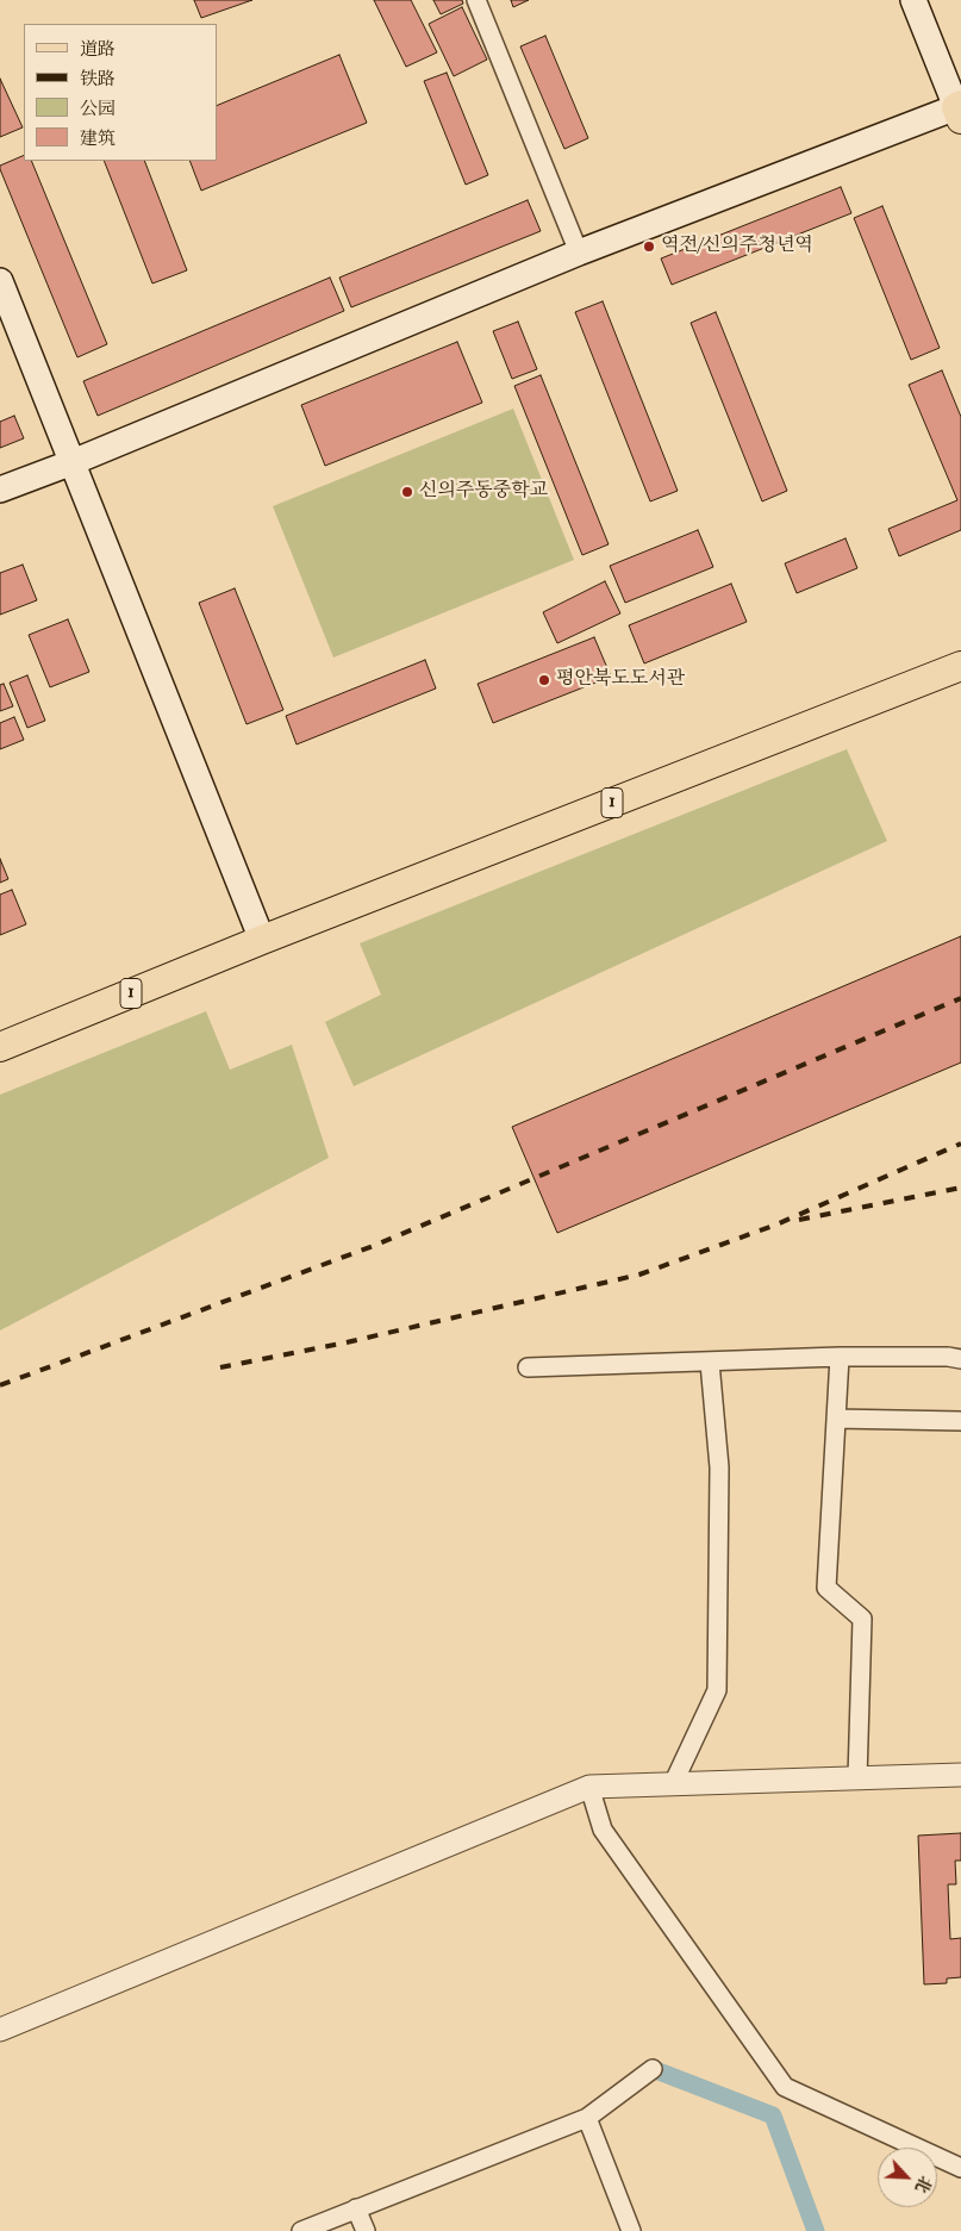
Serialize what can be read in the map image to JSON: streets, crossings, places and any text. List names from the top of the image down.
{
  "streets": {
    "main road": ["1"]
  },
  "places": ["역전/신의주청년역", "신의주동중학교", "평안북도도서관"],
  "legend": [
    "道路",
    "铁路",
    "公园",
    "建筑"
  ],
  "north": "bottom right"
}
